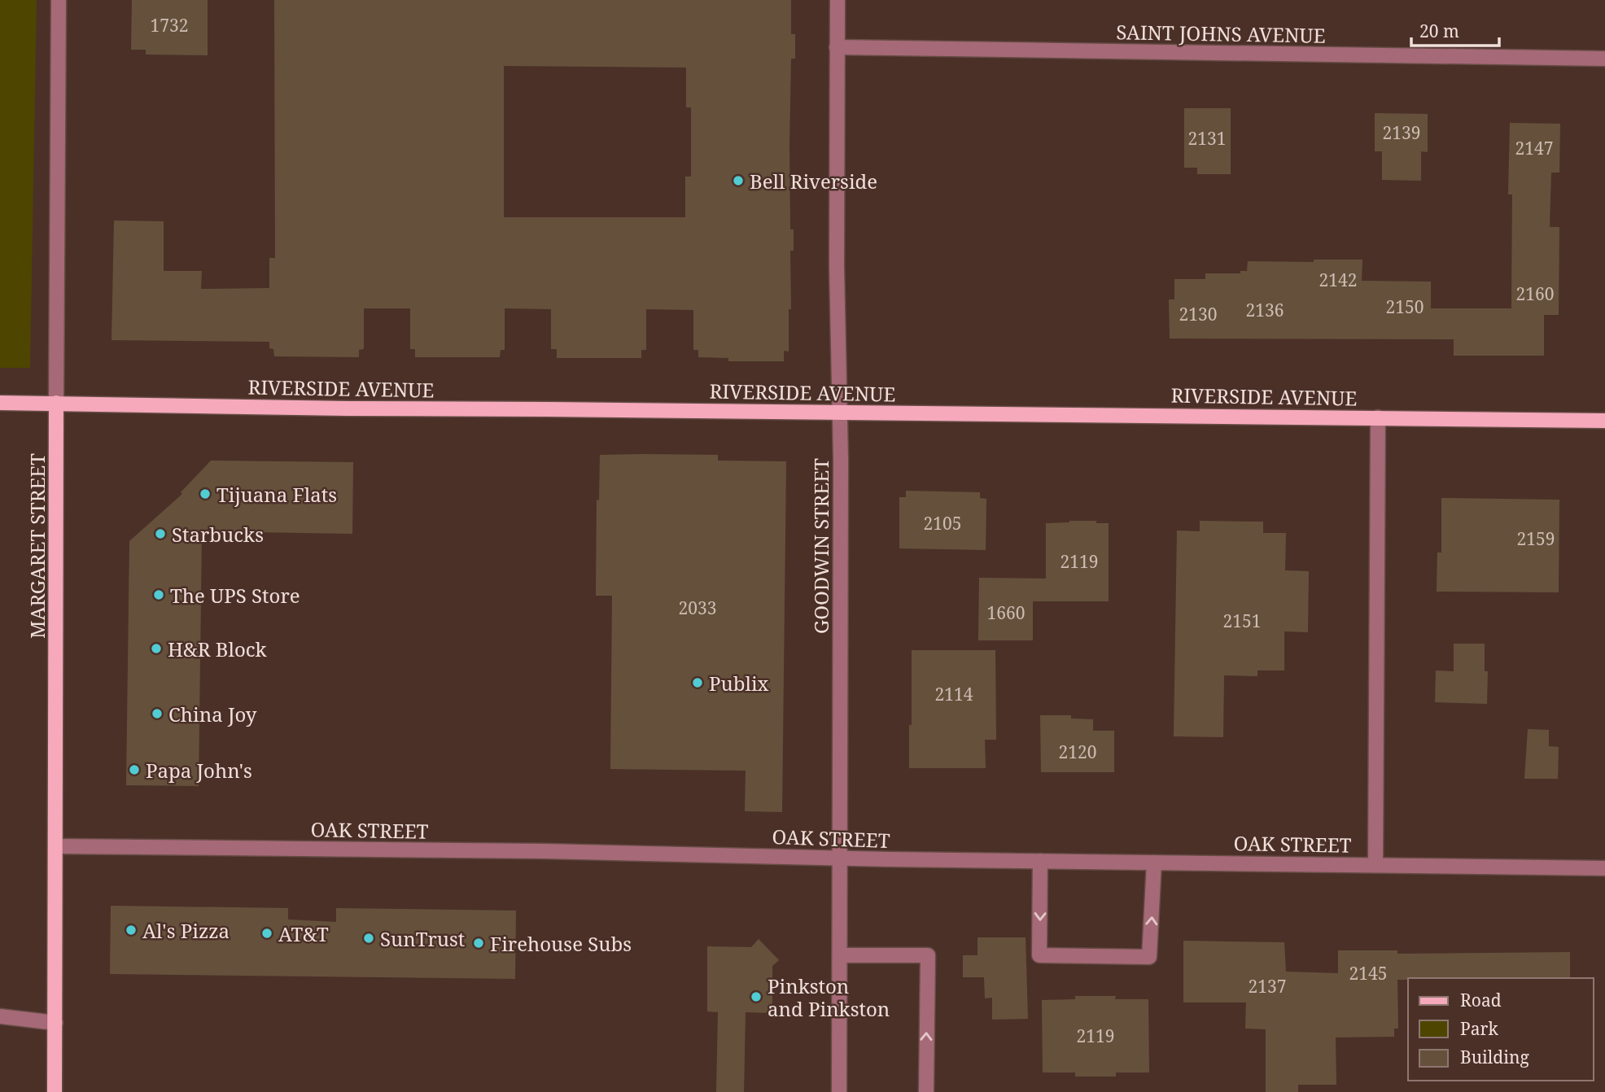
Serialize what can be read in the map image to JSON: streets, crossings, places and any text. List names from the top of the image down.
{
  "streets": {
    "main road": ["RIVERSIDE AVENUE", "MARGARET STREET"],
    "street": ["SAINT JOHNS AVENUE", "GOODWIN STREET", "OAK STREET"]
  },
  "crossings": [
    ["SAINT JOHNS AVENUE", "GOODWIN STREET"],
    ["RIVERSIDE AVENUE", "MARGARET STREET"],
    ["RIVERSIDE AVENUE", "GOODWIN STREET"],
    ["MARGARET STREET", "OAK STREET"],
    ["GOODWIN STREET", "OAK STREET"]
  ],
  "places": [
    "Bell Riverside",
    "Tijuana Flats",
    "Starbucks",
    "The UPS Store",
    "H&R Block",
    "Publix",
    "China Joy",
    "Papa John's",
    "Al's Pizza",
    "AT&T",
    "SunTrust",
    "Firehouse Subs",
    "Pinkston and Pinkston"
  ],
  "house_numbers": [
    "1732",
    "2139",
    "2131",
    "2147",
    "2142",
    "2160",
    "2150",
    "2136",
    "2130",
    "2105",
    "2159",
    "2119",
    "2033",
    "1660",
    "2151",
    "2114",
    "2120",
    "2145",
    "2137",
    "2119"
  ],
  "legend": ["Road", "Park", "Building"],
  "scale_bar": "20 m"
}
